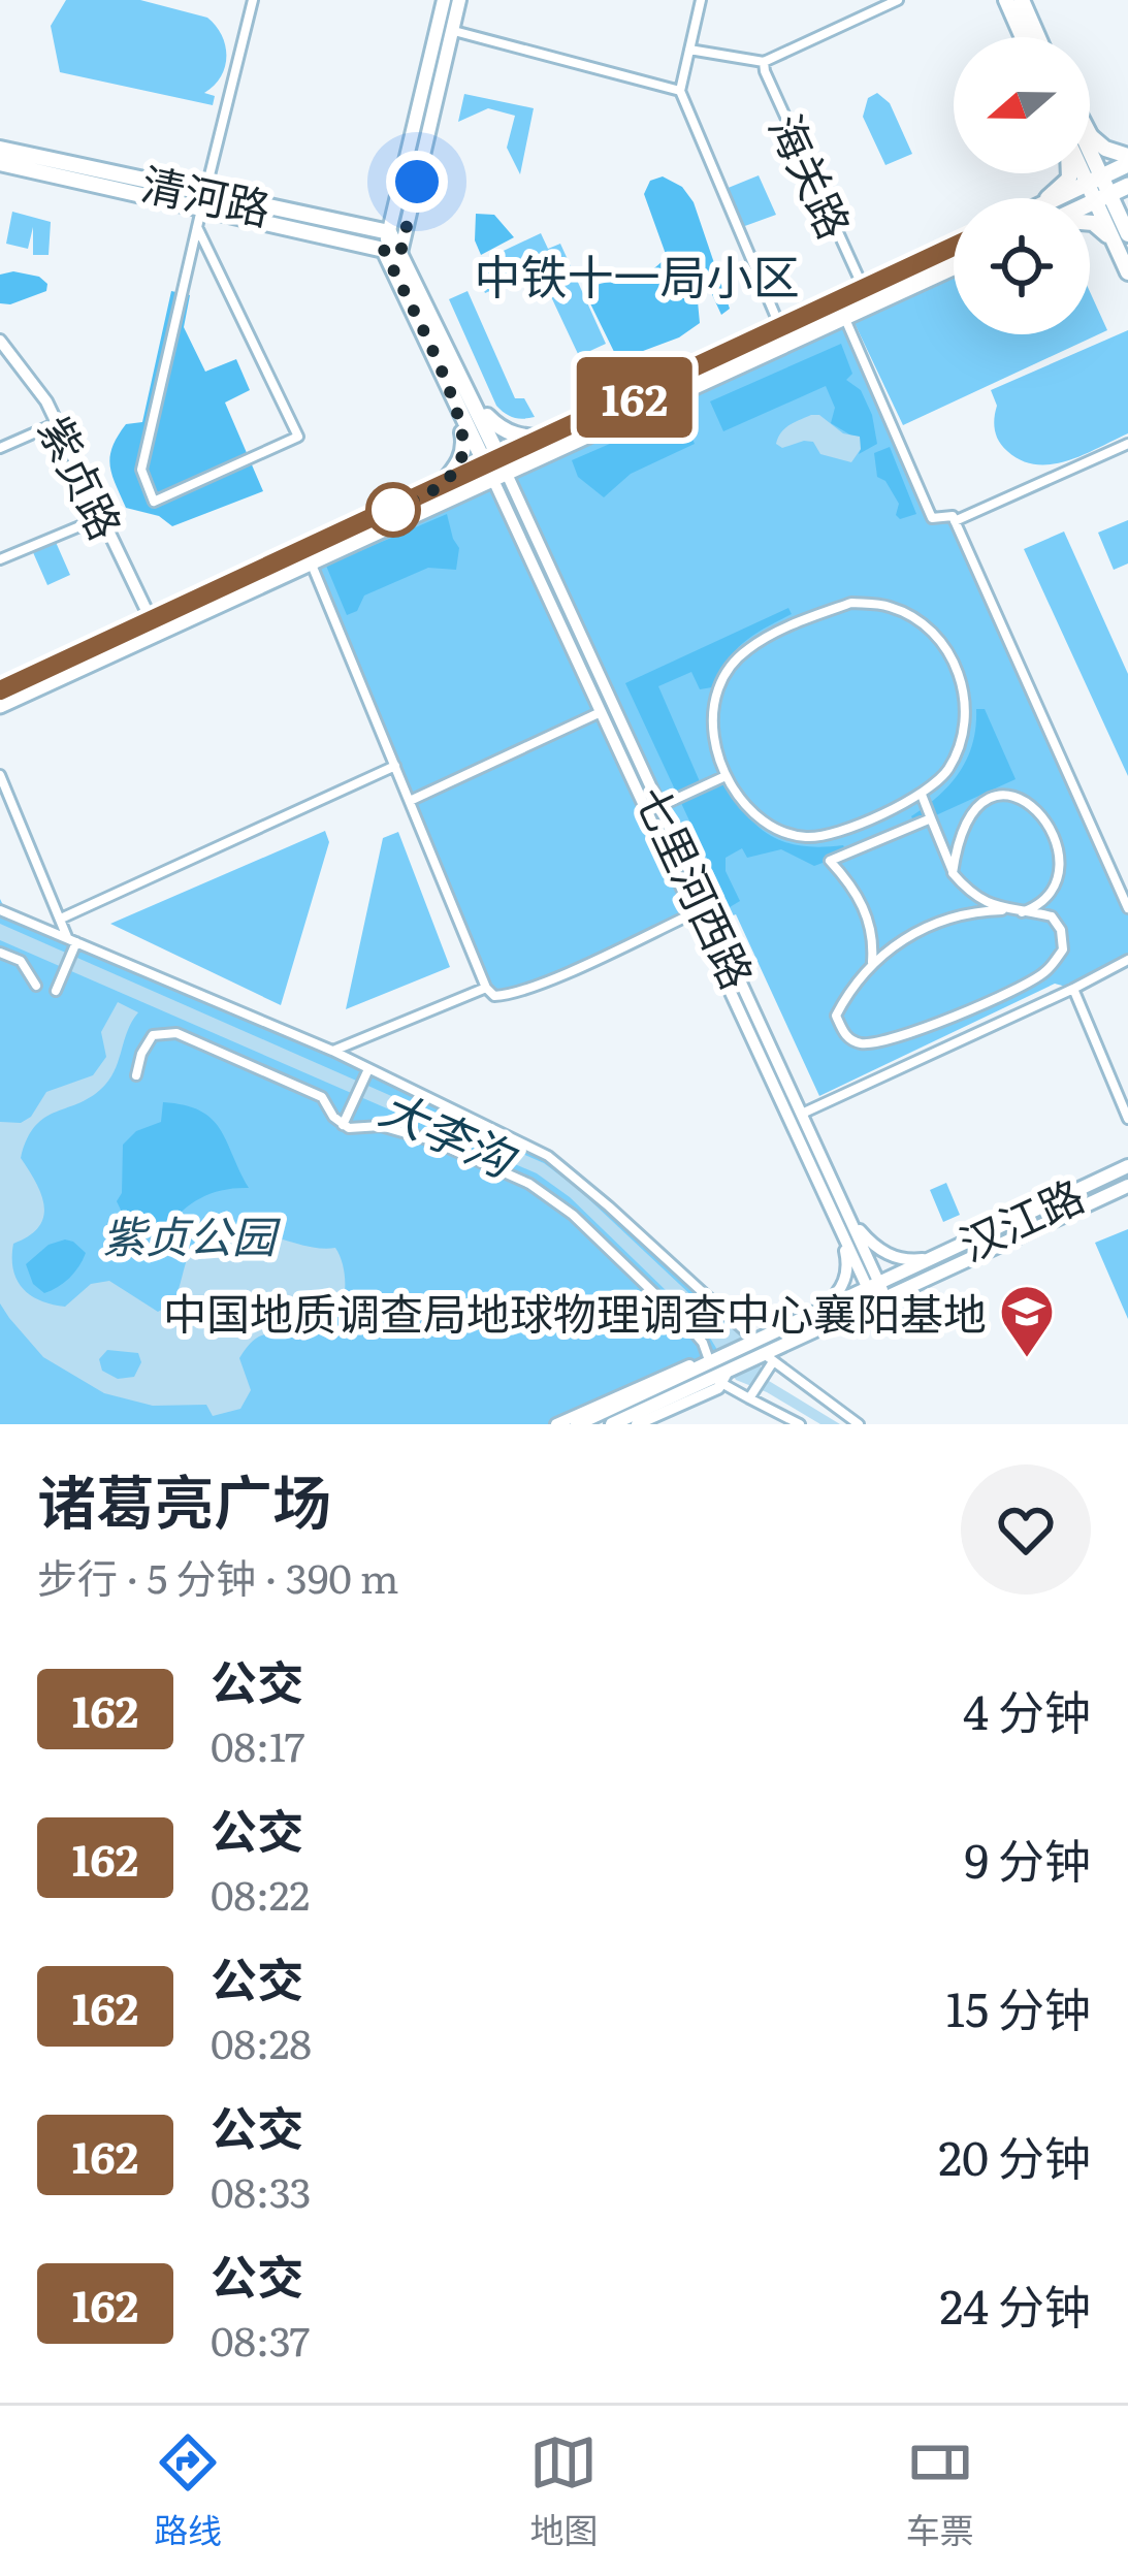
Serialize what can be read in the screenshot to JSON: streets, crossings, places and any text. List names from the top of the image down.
{
  "streets": {
    "main road": ["清河路", "汉江路"],
    "street": ["海关路", "紫贞路", "七里河西路"]
  },
  "crossings": [
    ["七里河西路", "汉江路"]
  ],
  "districts": ["中铁十一局小区"],
  "water": ["大李沟"],
  "parks": ["紫贞公园"],
  "places": {
    "school or university": ["中国地质调查局地球物理调查中心襄阳基地"]
  },
  "lines": ["bus line 162"],
  "north": "left",
  "page": {
    "on_map": "162",
    "heading": ["诸葛亮广场", "步行 · 5 分钟 · 390 m"],
    "list": [
      {
        "mark": "162",
        "name": "公交",
        "note": "08:17",
        "value": "4 分钟"
      },
      {
        "mark": "162",
        "name": "公交",
        "note": "08:22",
        "value": "9 分钟"
      },
      {
        "mark": "162",
        "name": "公交",
        "note": "08:28",
        "value": "15 分钟"
      },
      {
        "mark": "162",
        "name": "公交",
        "note": "08:33",
        "value": "20 分钟"
      },
      {
        "mark": "162",
        "name": "公交",
        "note": "08:37",
        "value": "24 分钟"
      }
    ],
    "tabs": ["路线", "地图", "车票"]
  }
}
